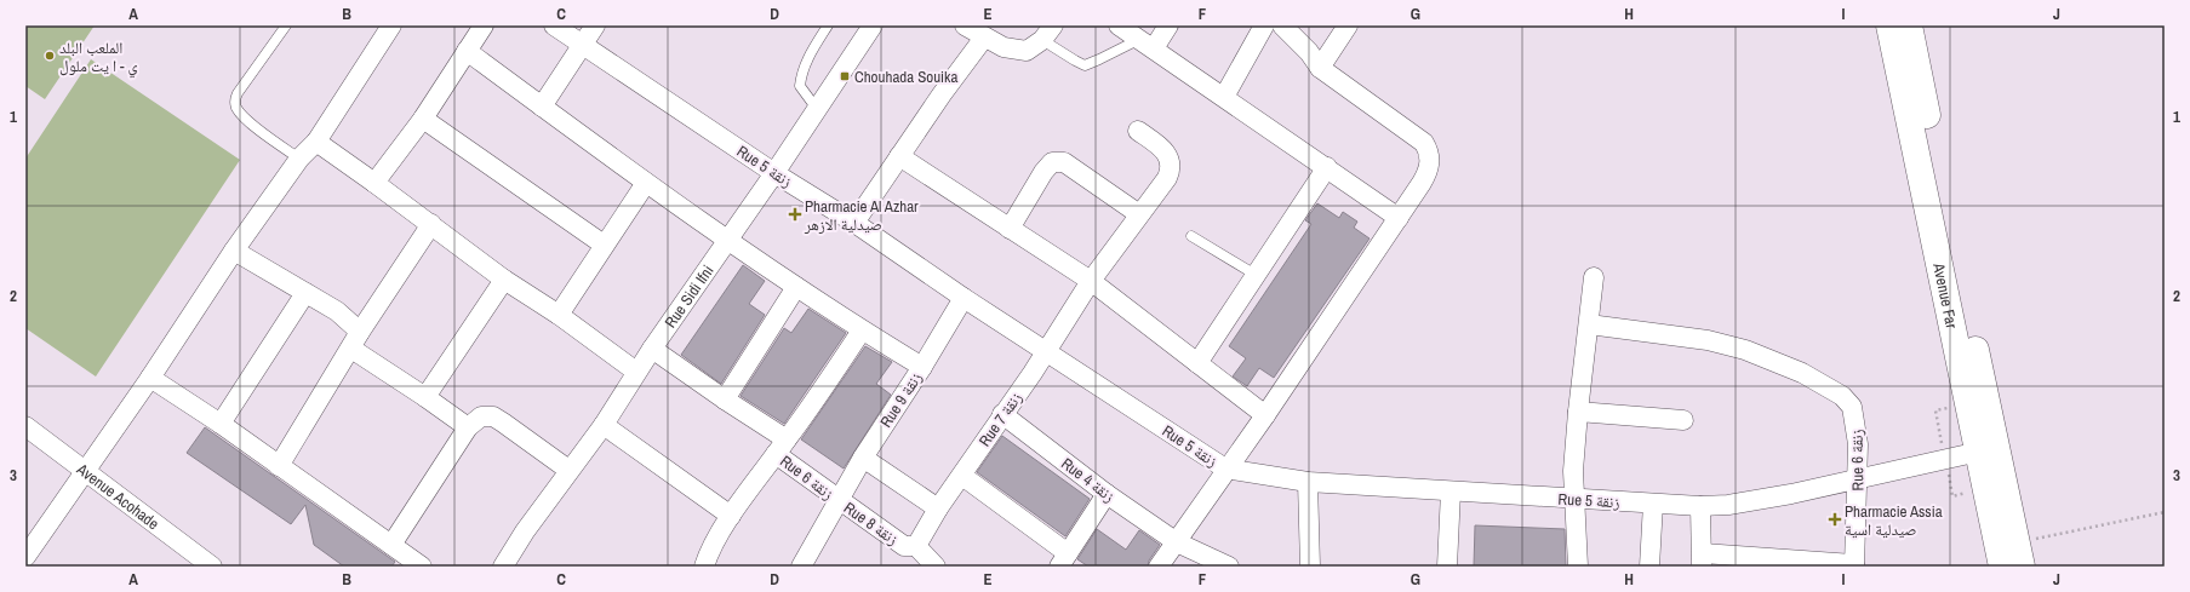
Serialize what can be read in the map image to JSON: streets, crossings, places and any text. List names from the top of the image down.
{
  "streets": {
    "main road": ["Avenue Far"],
    "street": [
      "Rue 5 زنقة",
      "Rue Sidi Ifni",
      "Rue 9 زنقة",
      "Rue 7 زنقة",
      "Rue 6 زنقة",
      "Rue 4 زنقة",
      "Avenue Acohade",
      "Rue 8 زنقة"
    ]
  },
  "crossings": [
    ["Rue 5 زنقة", "Rue Sidi Ifni"],
    ["Rue 5 زنقة", "Avenue Far"],
    ["Rue 5 زنقة", "Rue 9 زنقة"],
    ["Rue 5 زنقة", "Rue 7 زنقة"],
    ["Rue 5 زنقة", "Rue 6 زنقة"],
    ["Rue Sidi Ifni", "Rue 6 زنقة"],
    ["Rue 9 زنقة", "Rue 6 زنقة"],
    ["Rue 9 زنقة", "Rue 8 زنقة"],
    ["Rue 7 زنقة", "Rue 4 زنقة"],
    ["Rue 7 زنقة", "Rue 8 زنقة"],
    ["Rue 6 زنقة", "Rue 8 زنقة"]
  ],
  "places": {
    "other": ["الملعب البلد ي - ا يت ملول"],
    "transit": ["Chouhada Souika"],
    "health": ["Pharmacie Al Azhar صيدلية الازهر", "Pharmacie Assia صيدلية اسية"]
  },
  "grid": {
    "columns": [
      "A",
      "B",
      "C",
      "D",
      "E",
      "F",
      "G",
      "H",
      "I",
      "J"
    ],
    "rows": ["1", "2", "3"]
  }
}
